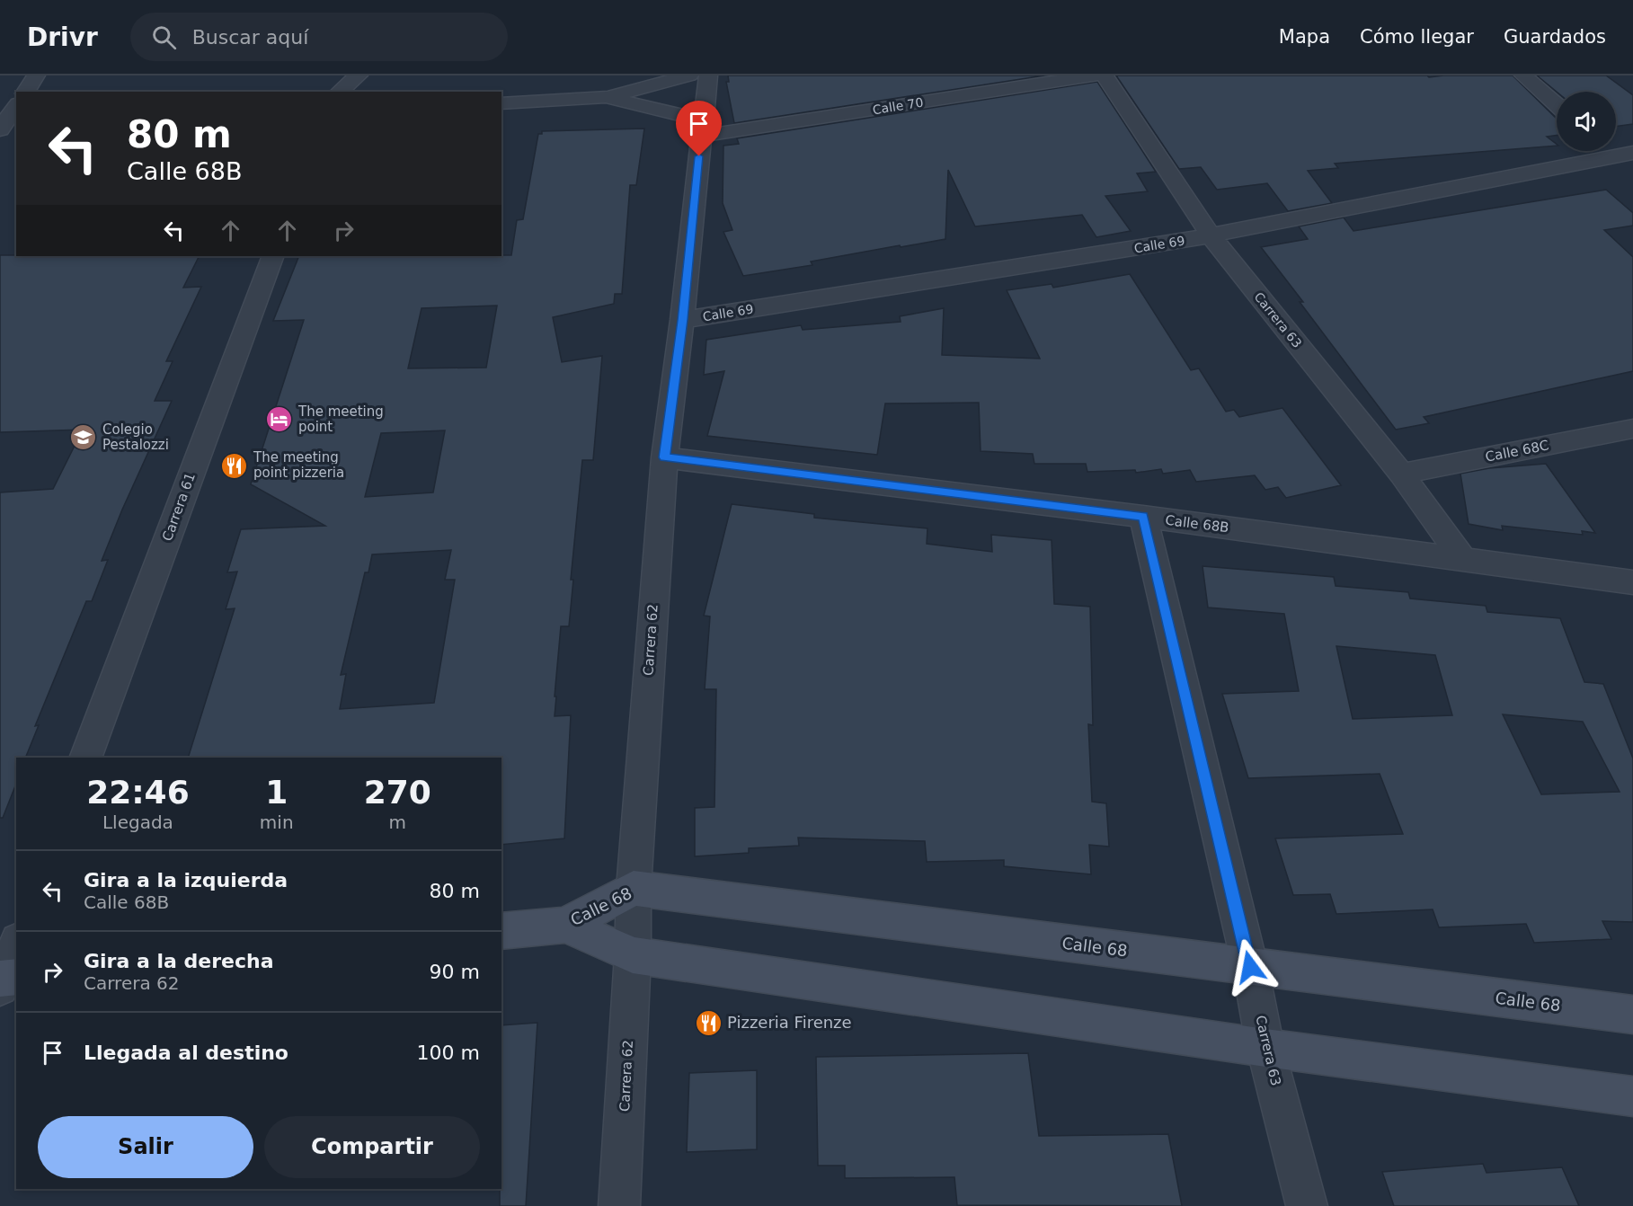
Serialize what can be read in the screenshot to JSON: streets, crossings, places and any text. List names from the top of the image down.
{
  "streets": {
    "street": [
      "Calle 70",
      "Calle 69",
      "Carrera 63",
      "Calle 68C",
      "Carrera 61",
      "Calle 68B",
      "Carrera 62",
      "Calle 68"
    ]
  },
  "crossings": [
    ["Calle 70", "Carrera 62"],
    ["Calle 69", "Carrera 63"],
    ["Calle 69", "Carrera 62"],
    ["Carrera 63", "Calle 68C"],
    ["Carrera 63", "Calle 68B"],
    ["Carrera 63", "Calle 68"],
    ["Calle 68B", "Carrera 62"],
    ["Carrera 62", "Calle 68"]
  ],
  "places": {
    "hotel": ["The meeting point"],
    "school or university": ["Colegio Pestalozzi"],
    "restaurant": ["The meeting point pizzeria", "Pizzeria Firenze"]
  },
  "page": {
    "header": "Drivr",
    "search": "Buscar aquí",
    "nav": ["Mapa", "Cómo llegar", "Guardados"],
    "turn": ["80 m", "Calle 68B"],
    "eta": [
      "22:46",
      "Llegada",
      "1",
      "min",
      "270",
      "m"
    ],
    "list": [
      {
        "name": "Gira a la izquierda",
        "note": "Calle 68B",
        "value": "80 m"
      },
      {
        "name": "Gira a la derecha",
        "note": "Carrera 62",
        "value": "90 m"
      },
      {
        "name": "Llegada al destino",
        "value": "100 m"
      }
    ],
    "buttons": ["Salir", "Compartir"]
  }
}
